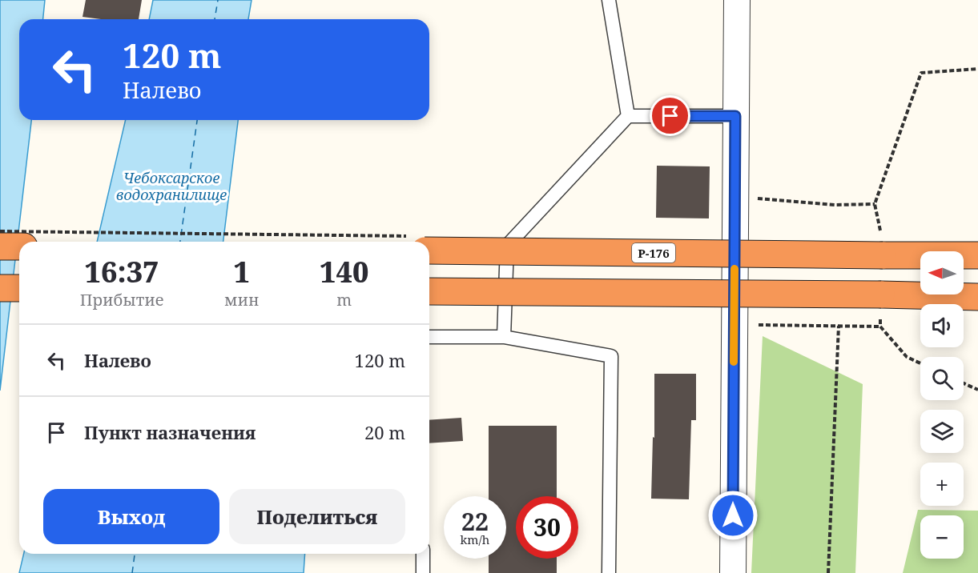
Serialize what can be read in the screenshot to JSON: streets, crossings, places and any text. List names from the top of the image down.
{
  "streets": {
    "highway": ["Р-176"]
  },
  "water": ["Чебоксарское водохранилище"],
  "north": "left",
  "page": {
    "turn": ["120 m", "Налево"],
    "eta": [
      "16:37",
      "Прибытие",
      "1",
      "мин",
      "140",
      "m"
    ],
    "map_buttons": ["+", "−"],
    "list": [
      {
        "name": "Налево",
        "value": "120 m"
      },
      {
        "name": "Пункт назначения",
        "value": "20 m"
      }
    ],
    "buttons": ["Выход", "Поделиться"],
    "speed": "22 km/h",
    "limit": "30"
  }
}
